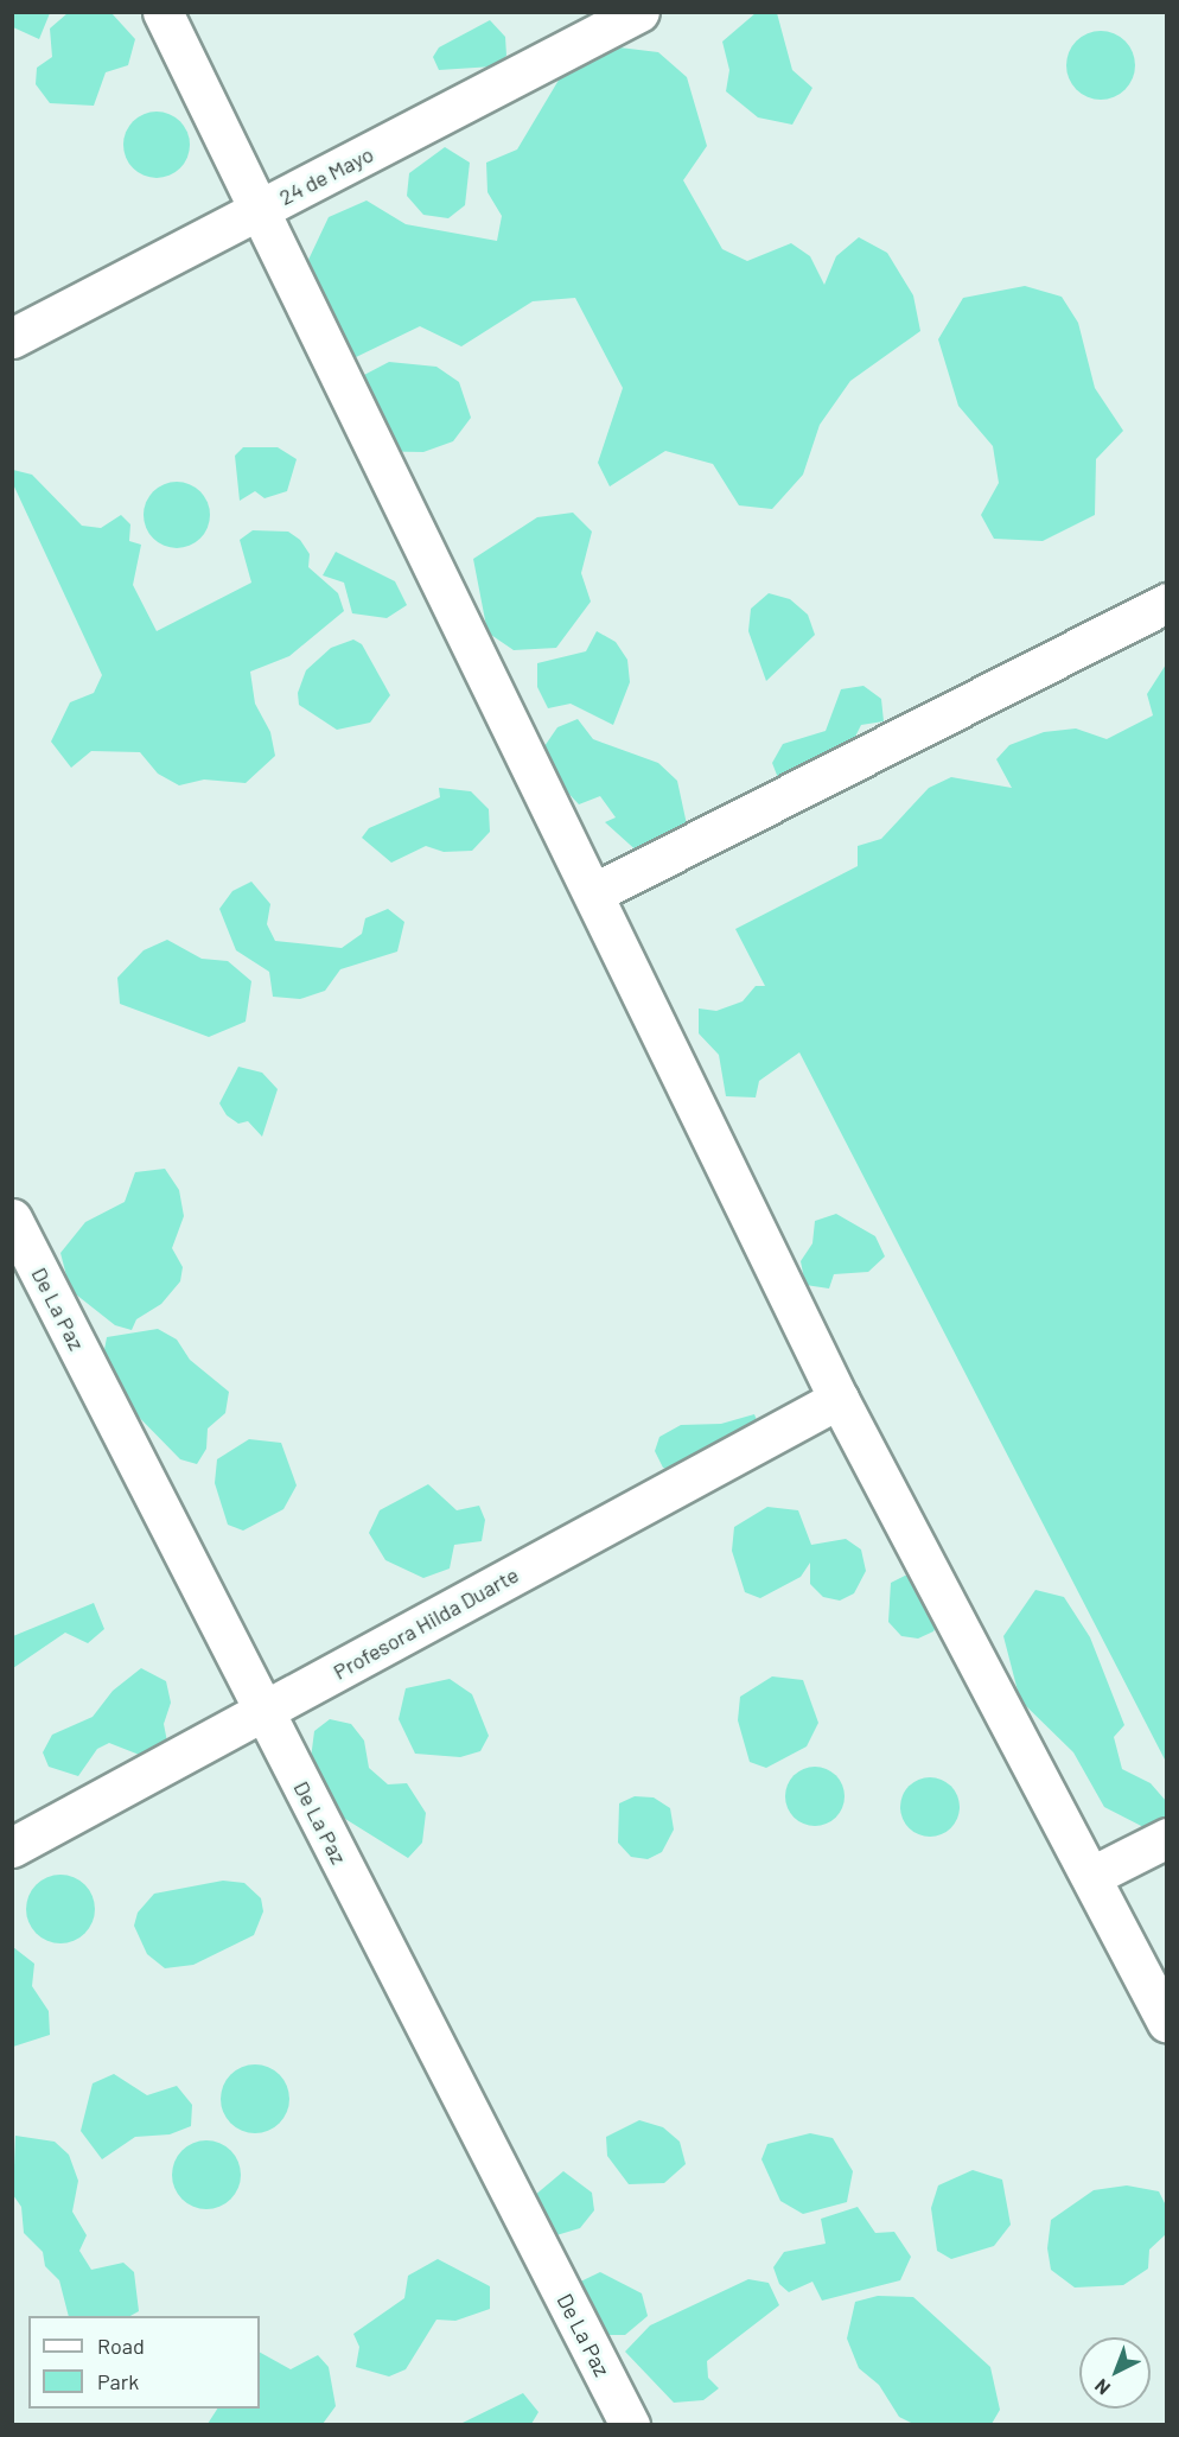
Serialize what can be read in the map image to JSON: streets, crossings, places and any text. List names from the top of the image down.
{
  "streets": {
    "street": ["24 de Mayo", "De La Paz", "Profesora Hilda Duarte"]
  },
  "crossings": [
    ["De La Paz", "Profesora Hilda Duarte"]
  ],
  "legend": ["Road", "Park"],
  "north": "bottom left"
}
